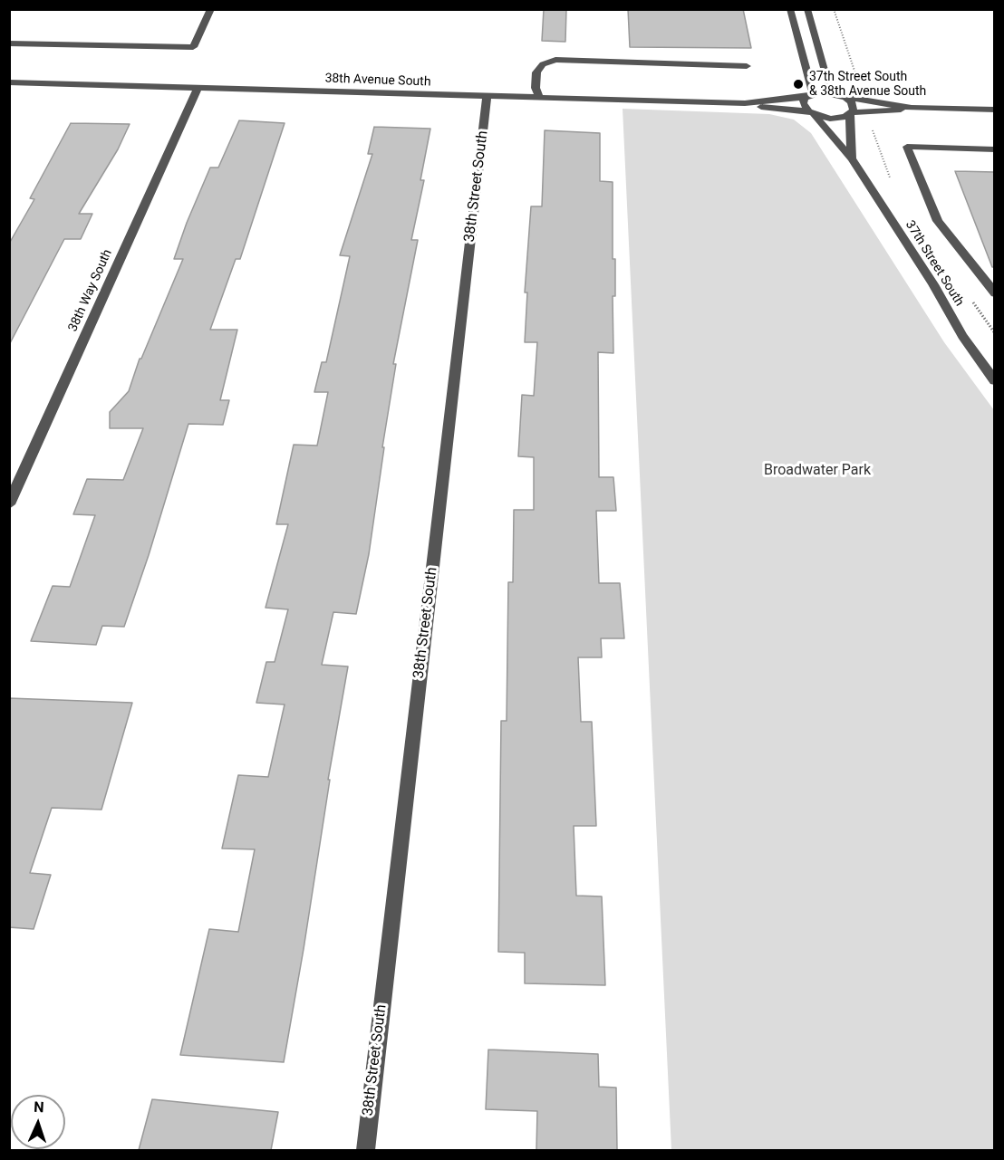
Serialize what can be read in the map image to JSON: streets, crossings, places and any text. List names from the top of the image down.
{
  "streets": {
    "street": [
      "38th Avenue South",
      "38th Street South",
      "37th Street South",
      "38th Way South"
    ]
  },
  "crossings": [
    ["38th Avenue South", "38th Street South"],
    ["38th Avenue South", "37th Street South"],
    ["38th Avenue South", "38th Way South"]
  ],
  "parks": ["Broadwater Park"],
  "places": ["37th Street South & 38th Avenue South"],
  "north": "top"
}
